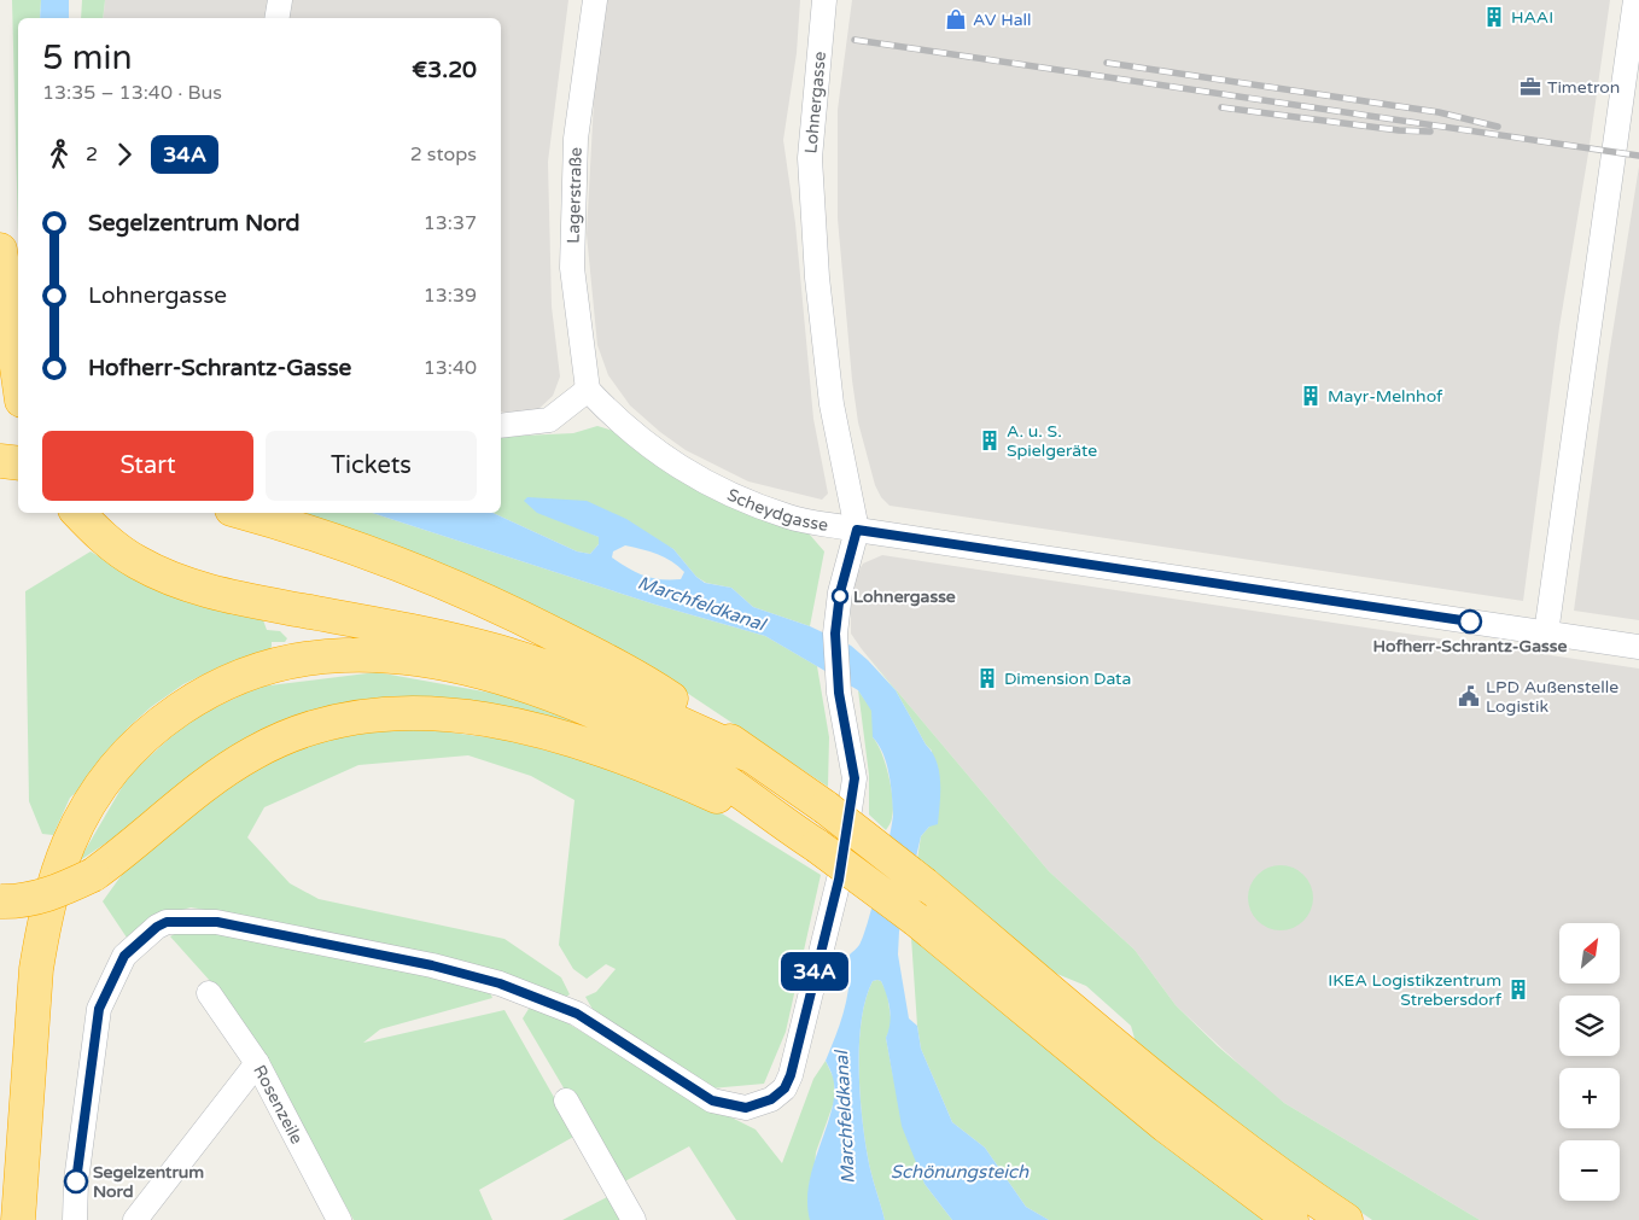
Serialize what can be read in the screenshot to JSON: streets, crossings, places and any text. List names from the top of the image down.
{
  "streets": {
    "street": [
      "Lohnergasse",
      "Lagerstraße",
      "Scheydgasse",
      "Rosenzeile"
    ]
  },
  "crossings": [
    ["Lohnergasse", "Scheydgasse"],
    ["Lagerstraße", "Scheydgasse"]
  ],
  "water": ["Marchfeldkanal", "Schönungsteich"],
  "places": {
    "building": [
      "HAAI",
      "Mayr-Melnhof",
      "A. u. S. Spielgeräte",
      "Dimension Data",
      "IKEA Logistikzentrum Strebersdorf"
    ],
    "shop": ["AV Hall"],
    "office": ["Timetron"],
    "other": ["Lohnergasse", "Hofherr-Schrantz-Gasse", "Segelzentrum Nord"],
    "public building": ["LPD Außenstelle Logistik"]
  },
  "lines": ["bus line 34A"],
  "north": "top right",
  "page": {
    "on_map": "34A",
    "heading": ["5 min", "13:35 – 13:40 · Bus", "€3.20"],
    "legs": ["2", "34A", "2 stops"],
    "list": [
      {
        "name": "Segelzentrum Nord",
        "value": "13:37"
      },
      {
        "name": "Lohnergasse",
        "value": "13:39"
      },
      {
        "name": "Hofherr-Schrantz-Gasse",
        "value": "13:40"
      }
    ],
    "buttons": ["Start", "Tickets"],
    "map_buttons": ["+", "−"]
  }
}
